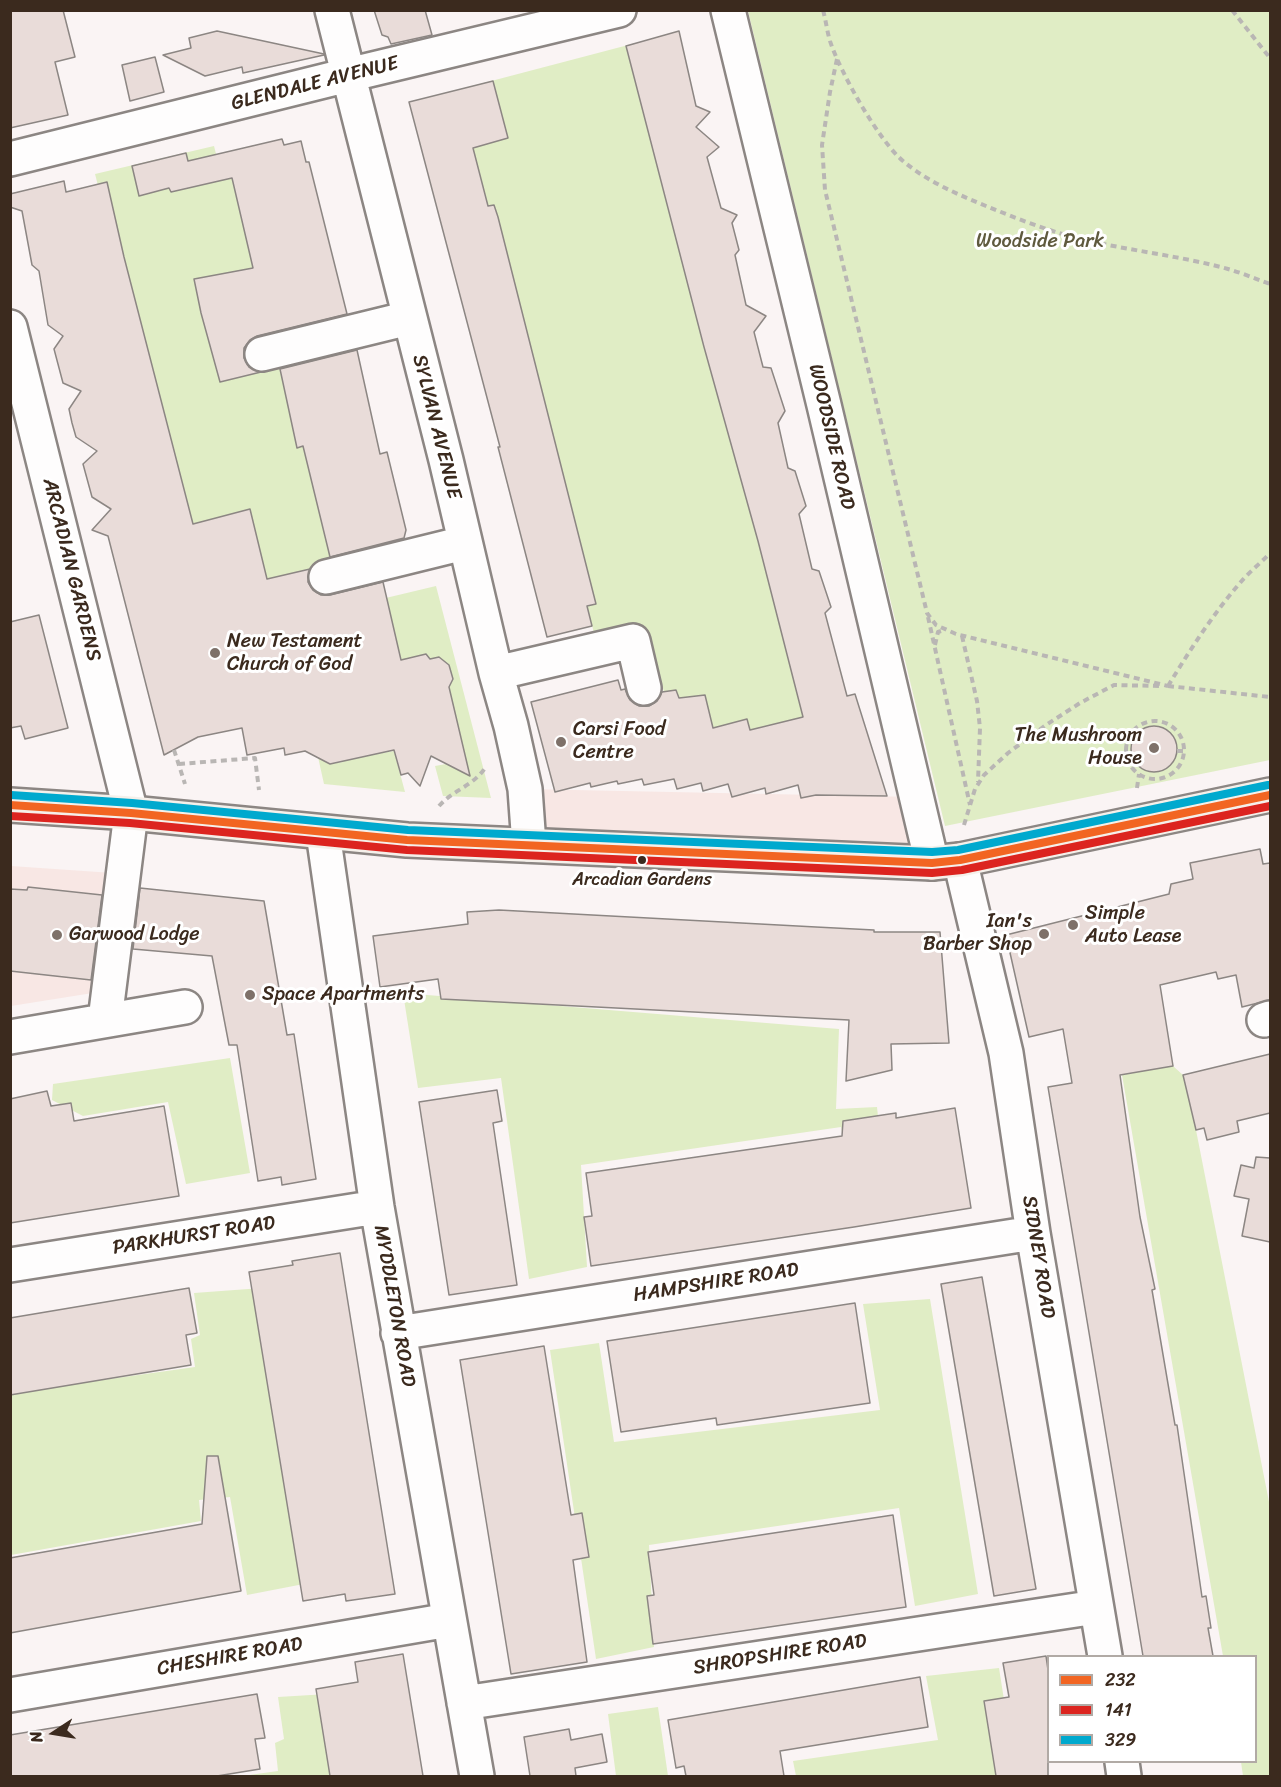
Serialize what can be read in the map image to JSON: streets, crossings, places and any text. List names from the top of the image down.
{
  "streets": {
    "street": [
      "GLENDALE AVENUE",
      "SYLVAN AVENUE",
      "WOODSIDE ROAD",
      "ARCADIAN GARDENS",
      "PARKHURST ROAD",
      "SIDNEY ROAD",
      "HAMPSHIRE ROAD",
      "MYDDLETON ROAD",
      "SHROPSHIRE ROAD",
      "CHESHIRE ROAD"
    ]
  },
  "crossings": [
    ["GLENDALE AVENUE", "SYLVAN AVENUE"],
    ["WOODSIDE ROAD", "SIDNEY ROAD"],
    ["PARKHURST ROAD", "MYDDLETON ROAD"],
    ["SIDNEY ROAD", "HAMPSHIRE ROAD"],
    ["SIDNEY ROAD", "SHROPSHIRE ROAD"],
    ["HAMPSHIRE ROAD", "MYDDLETON ROAD"],
    ["MYDDLETON ROAD", "SHROPSHIRE ROAD"],
    ["MYDDLETON ROAD", "CHESHIRE ROAD"]
  ],
  "parks": ["Woodside Park"],
  "places": [
    "New Testament Church of God",
    "Carsi Food Centre",
    "The Mushroom House",
    "Arcadian Gardens",
    "Simple Auto Lease",
    "Ian's Barber Shop",
    "Garwood Lodge",
    "Space Apartments"
  ],
  "lines": ["transit line 329", "transit line 232", "transit line 141"],
  "legend": ["232", "141", "329"],
  "north": "left"
}
